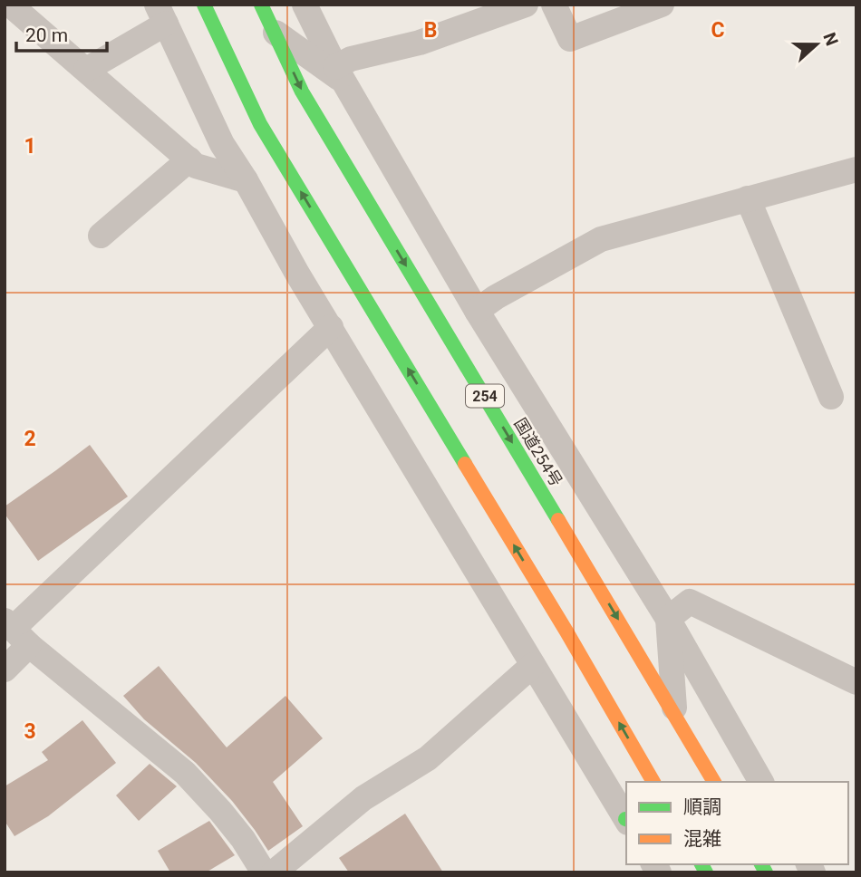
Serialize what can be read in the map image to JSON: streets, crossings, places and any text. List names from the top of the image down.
{
  "streets": {
    "highway": ["254", "国道254号"]
  },
  "legend": ["順調", "混雑"],
  "scale_bar": "20 m",
  "north": "right",
  "grid": {
    "columns": ["B", "C"],
    "rows": ["1", "2", "3"]
  }
}
